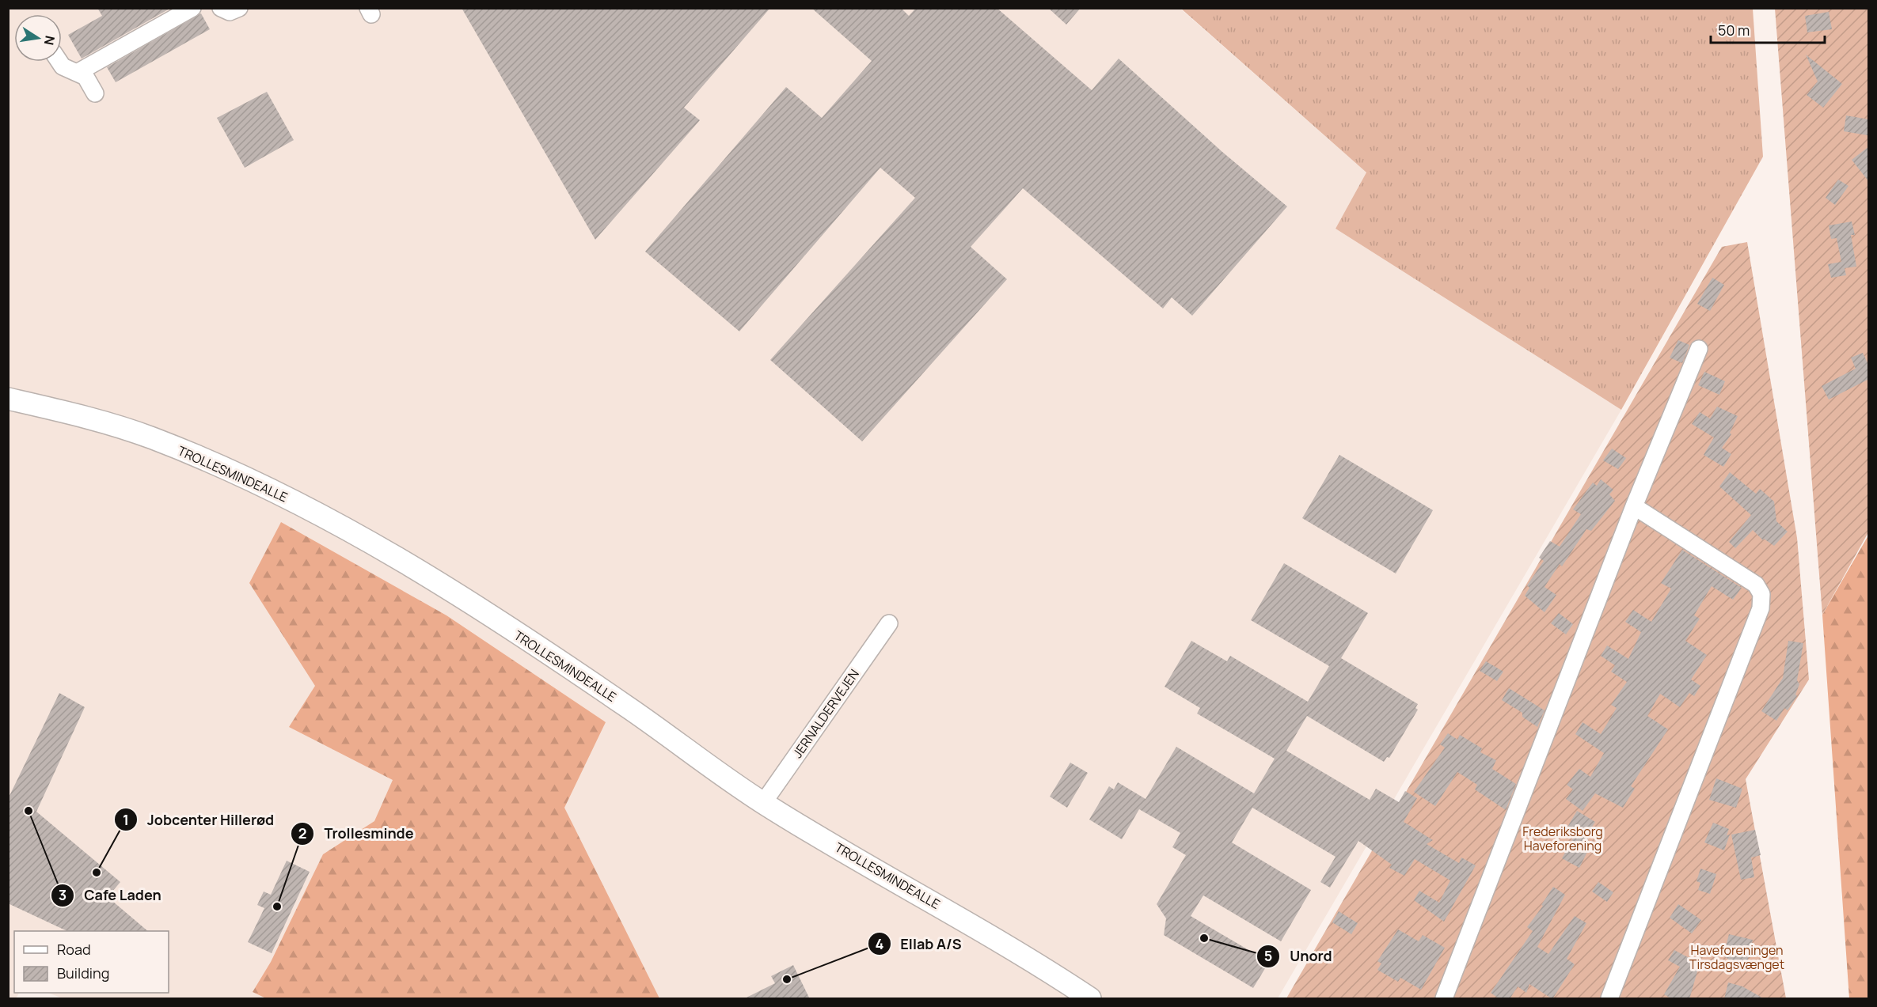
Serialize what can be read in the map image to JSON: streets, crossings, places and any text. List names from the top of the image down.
{
  "streets": {
    "street": ["TROLLESMINDEALLE", "JERNALDERVEJEN"]
  },
  "crossings": [
    ["TROLLESMINDEALLE", "JERNALDERVEJEN"]
  ],
  "parks": ["Frederiksborg Haveforening", "Haveforeningen Tirsdagsvænget"],
  "places": [
    "Cafe Laden",
    "Jobcenter Hillerød",
    "Trollesminde",
    "Unord",
    "Ellab A/S"
  ],
  "legend": ["Road", "Building"],
  "scale_bar": "50 m",
  "north": "right"
}
